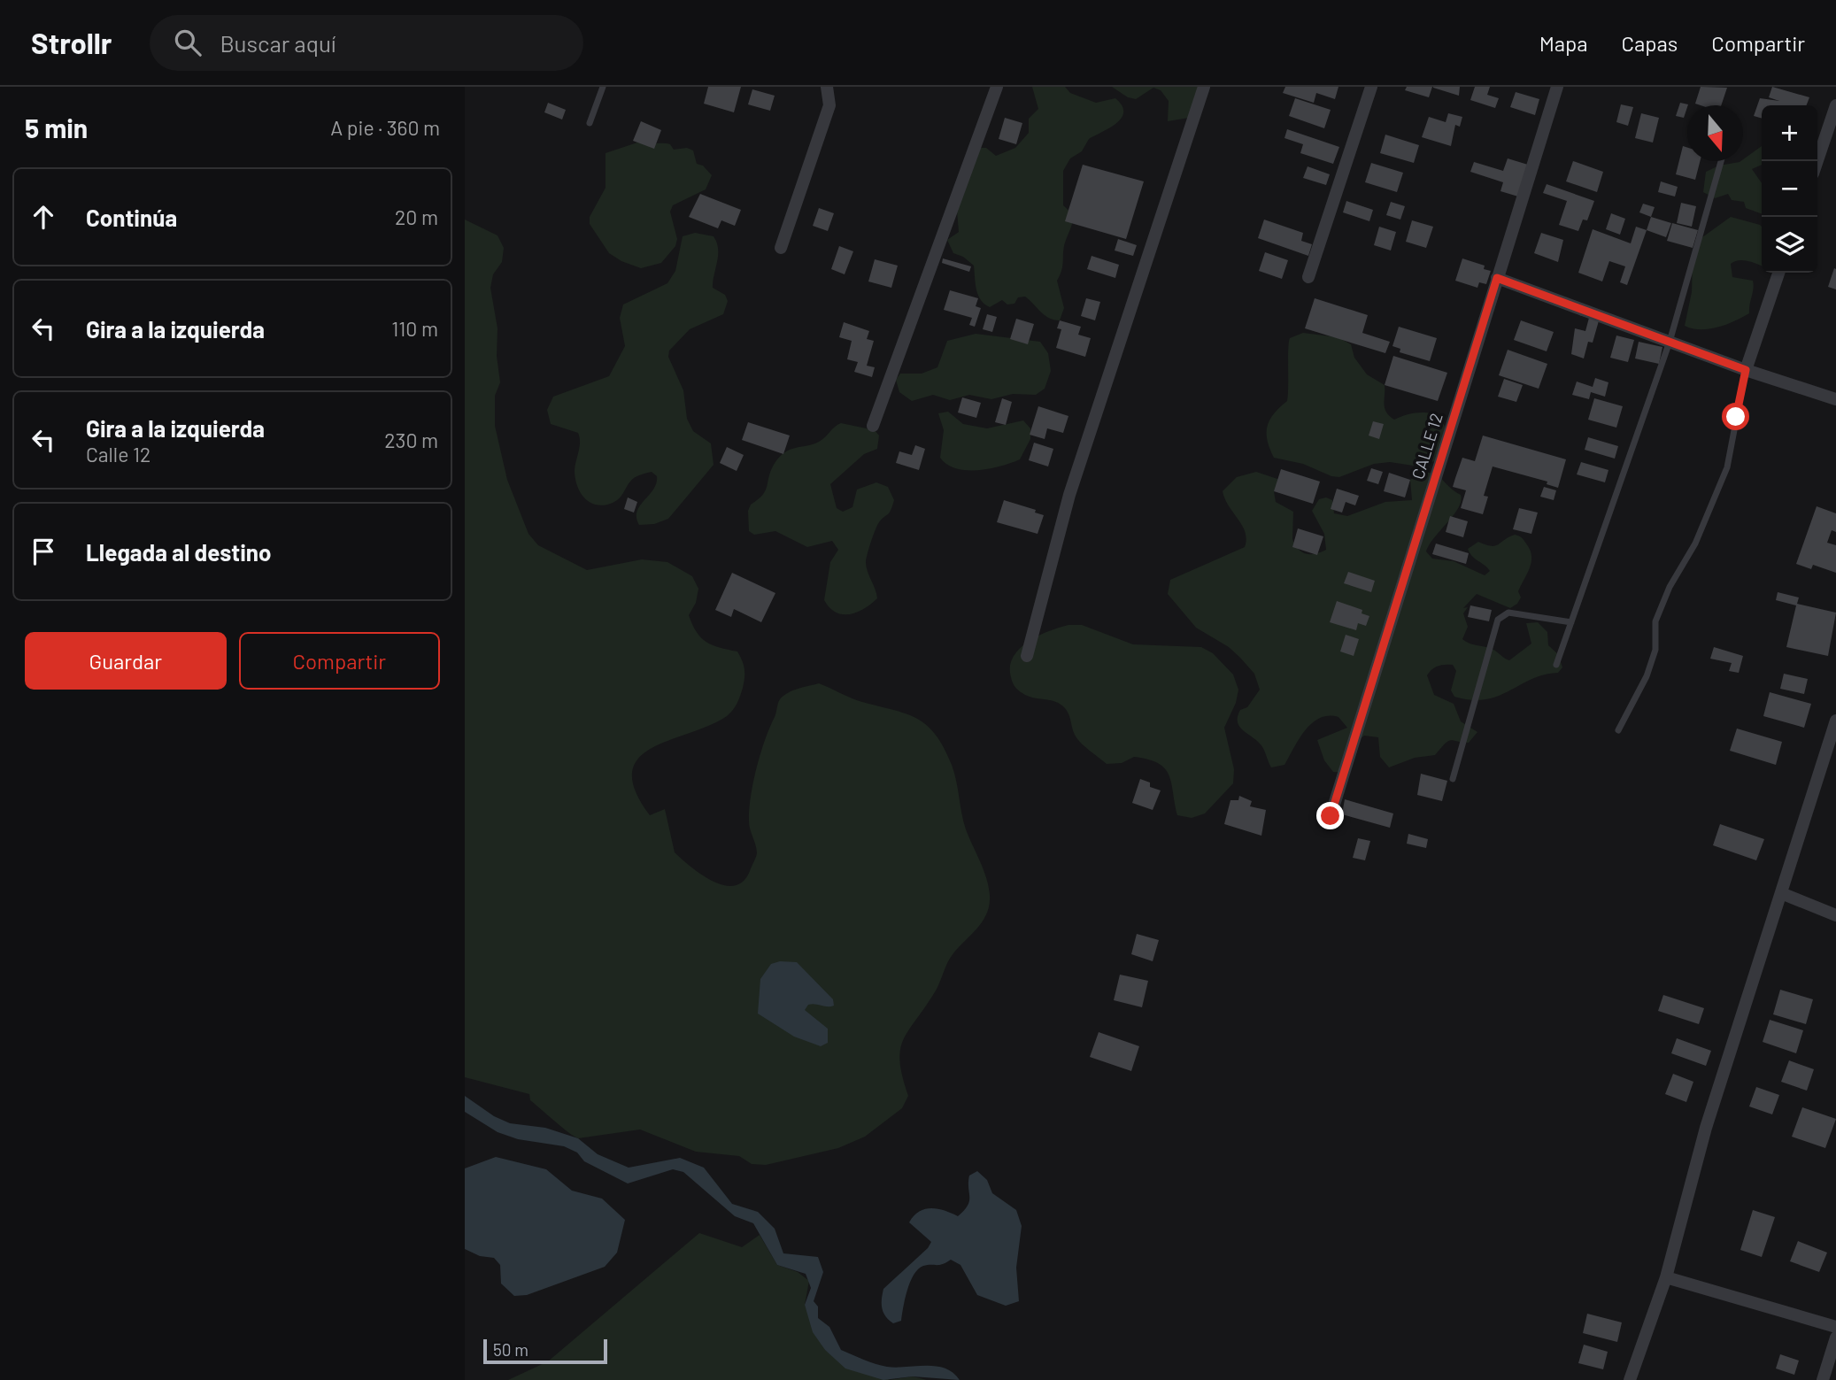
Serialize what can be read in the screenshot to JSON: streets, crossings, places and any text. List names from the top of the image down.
{
  "streets": {
    "street": ["CALLE 12"]
  },
  "scale_bar": "50 m",
  "north": "bottom",
  "page": {
    "header": "Strollr",
    "search": "Buscar aquí",
    "nav": ["Mapa", "Capas", "Compartir"],
    "heading": ["5 min", "A pie · 360 m"],
    "map_buttons": ["+", "−"],
    "list": [
      ["Continúa", "20 m"],
      ["Gira a la izquierda", "110 m"],
      ["Gira a la izquierda", "Calle 12", "230 m"],
      "Llegada al destino"
    ],
    "buttons": ["Guardar", "Compartir"],
    "scale": "50 m"
  }
}
